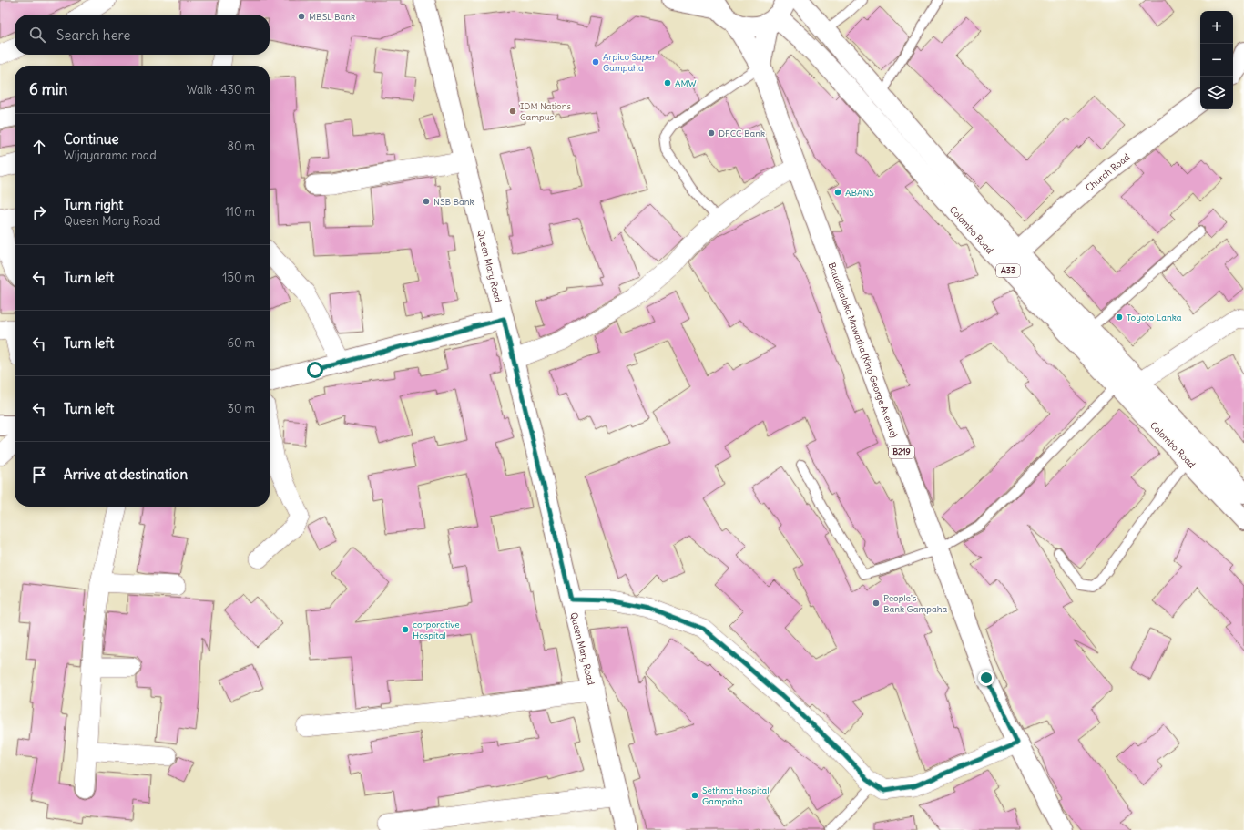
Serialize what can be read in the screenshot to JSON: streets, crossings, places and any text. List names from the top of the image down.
{
  "streets": {
    "main road": [
      "Church Road",
      "Colombo Road",
      "Queen Mary Road",
      "A33",
      "Bauddhaloka Mawatha (King George Avenue)",
      "B219"
    ]
  },
  "crossings": [
    ["Church Road", "Colombo Road"],
    ["Colombo Road", "Bauddhaloka Mawatha (King George Avenue)"]
  ],
  "places": [
    "MBSL Bank",
    "Arpico Super Gampaha",
    "AMW",
    "IDM Nations Campus",
    "DFCC Bank",
    "ABANS",
    "NSB Bank",
    "Toyoto Lanka",
    "People's Bank Gampaha",
    "corporative Hospital",
    "Sethma Hospital Gampaha"
  ],
  "page": {
    "map_buttons": ["+", "−"],
    "search": "Search here",
    "heading": ["6 min", "Walk · 430 m"],
    "list": [
      ["Continue", "Wijayarama road", "80 m"],
      ["Turn right", "Queen Mary Road", "110 m"],
      ["Turn left", "150 m"],
      ["Turn left", "60 m"],
      ["Turn left", "30 m"],
      "Arrive at destination"
    ]
  }
}
